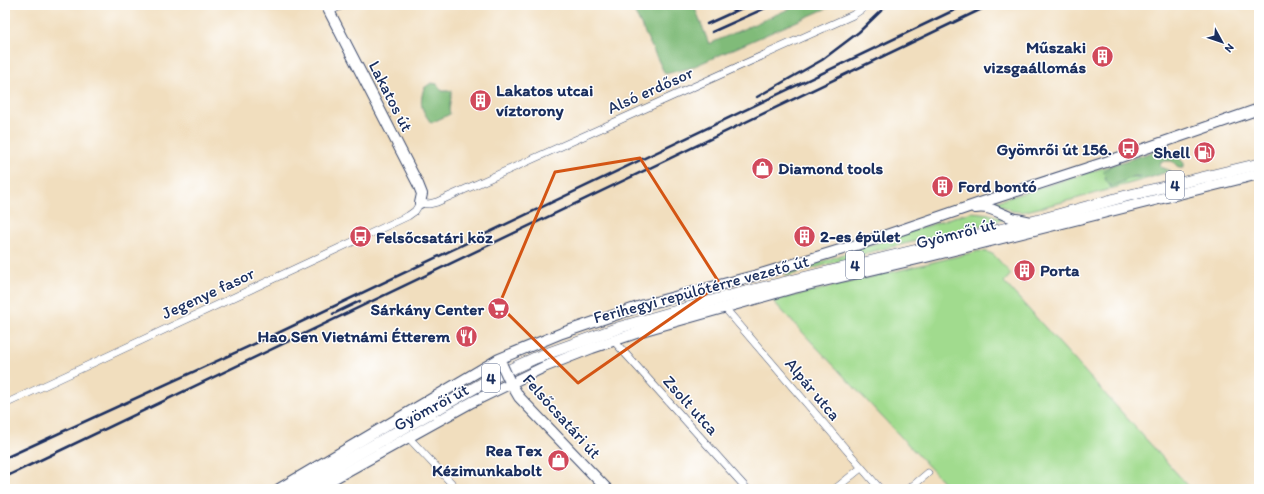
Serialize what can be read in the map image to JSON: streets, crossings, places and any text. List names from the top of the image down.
{
  "streets": {
    "main road": ["4", "Ferihegyi repülőtérre vezető út"],
    "street": [
      "Alsó erdősor",
      "Lakatos út",
      "Gyömrői út",
      "Jegenye fasor",
      "Alpár utca",
      "Zsolt utca",
      "Felsőcsatári út"
    ]
  },
  "crossings": [
    ["Alsó erdősor", "Lakatos út"],
    ["Alsó erdősor", "Jegenye fasor"],
    ["Lakatos út", "Jegenye fasor"],
    ["Gyömrői út", "Ferihegyi repülőtérre vezető út"],
    ["Gyömrői út", "Alpár utca"],
    ["Gyömrői út", "Zsolt utca"],
    ["Gyömrői út", "Felsőcsatári út"]
  ],
  "places": {
    "building": [
      "Műszaki vizsgaállomás",
      "Lakatos utcai víztorony",
      "Ford bontó",
      "2-es épület",
      "Porta"
    ],
    "bus stop": ["Gyömrői út 156.", "Felsőcsatári köz"],
    "fuel station": ["Shell"],
    "shop": ["Diamond tools", "Rea Tex Kézimunkabolt"],
    "supermarket": ["Sárkány Center"],
    "restaurant": ["Hao Sen Vietnámi Étterem"]
  },
  "north": "bottom right"
}
